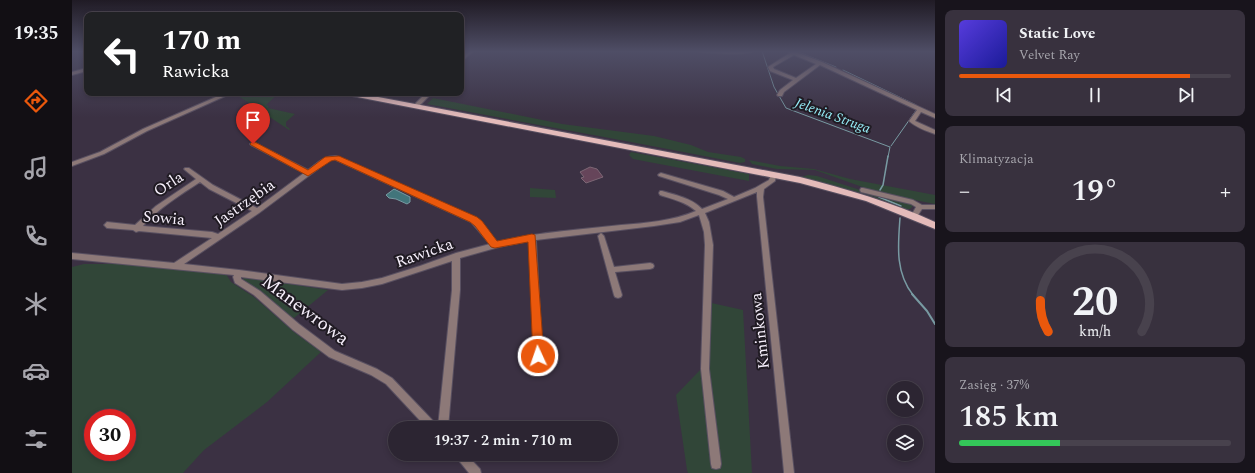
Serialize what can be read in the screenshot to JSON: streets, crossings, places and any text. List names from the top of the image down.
{
  "streets": {
    "street": [
      "Orla",
      "Jastrzębia",
      "Sowia",
      "Rawicka",
      "Manewrowa",
      "Kminkowa"
    ]
  },
  "crossings": [
    ["Orla", "Sowia"],
    ["Jastrzębia", "Sowia"],
    ["Jastrzębia", "Rawicka"],
    ["Rawicka", "Manewrowa"],
    ["Rawicka", "Kminkowa"]
  ],
  "water": ["Jelenia Struga"],
  "page": {
    "tabs": "19:35",
    "turn": ["170 m", "Rawicka"],
    "song": ["Static Love", "Velvet Ray"],
    "tile": [
      "Klimatyzacja",
      ["Zasięg · 37%", "185 km"]
    ],
    "heat": ["−", "19°", "+"],
    "limit": "30",
    "trip": "19:37 · 2 min · 710 m",
    "gauge": ["20", "km/h"]
  }
}
